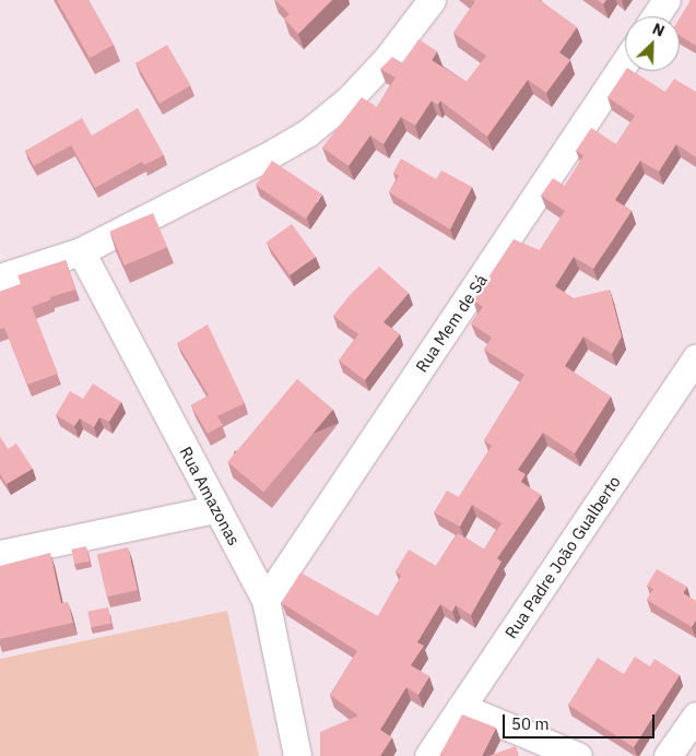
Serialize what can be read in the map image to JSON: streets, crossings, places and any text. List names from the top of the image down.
{
  "streets": {
    "street": ["Rua Mem de Sá", "Rua Amazonas", "Rua Padre João Gualberto"]
  },
  "crossings": [
    ["Rua Mem de Sá", "Rua Amazonas"]
  ],
  "scale_bar": "50 m",
  "north": "top right"
}
